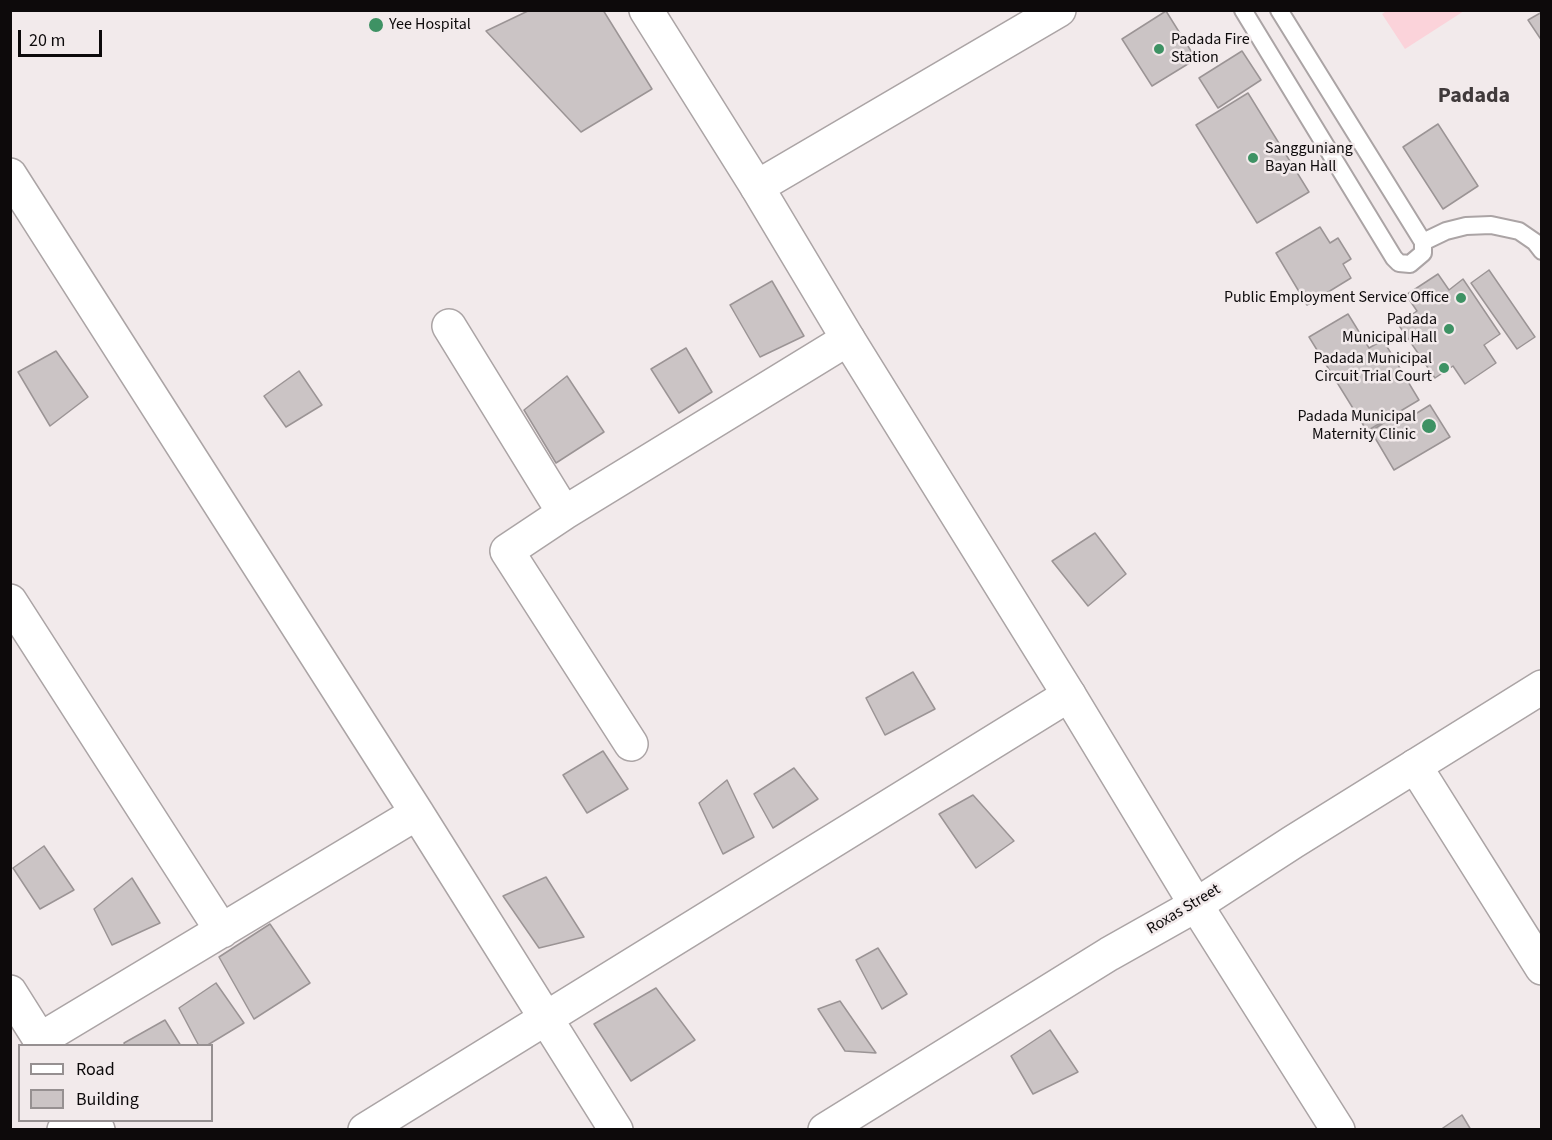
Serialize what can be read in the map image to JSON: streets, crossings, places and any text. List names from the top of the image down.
{
  "streets": {
    "street": ["Roxas Street"]
  },
  "districts": ["Padada"],
  "places": [
    "Yee Hospital",
    "Padada Fire Station",
    "Sangguniang Bayan Hall",
    "Public Employment Service Office",
    "Padada Municipal Hall",
    "Padada Municipal Circuit Trial Court",
    "Padada Municipal Maternity Clinic"
  ],
  "legend": ["Road", "Building"],
  "scale_bar": "20 m"
}
